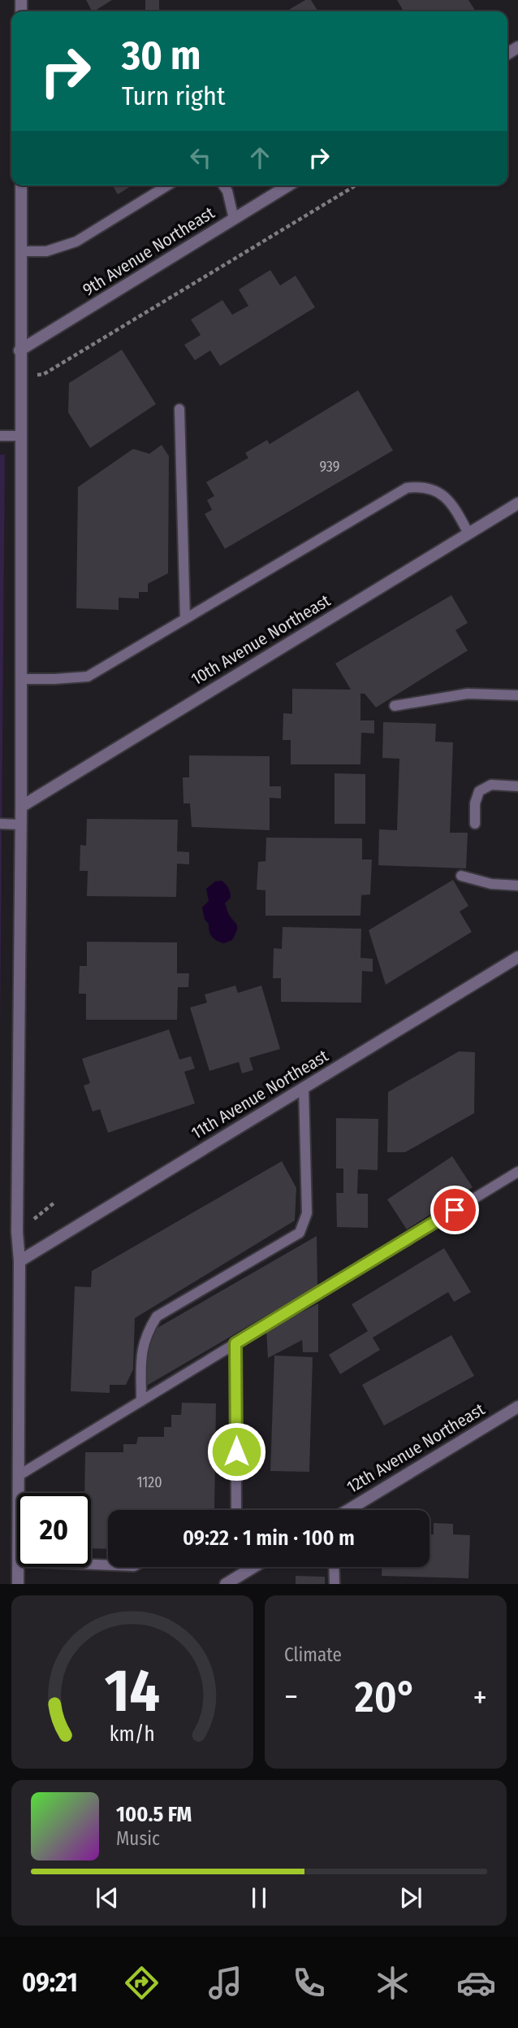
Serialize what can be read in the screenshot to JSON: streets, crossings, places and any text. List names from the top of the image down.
{
  "streets": {
    "street": [
      "9th Avenue Northeast",
      "10th Avenue Northeast",
      "11th Avenue Northeast",
      "12th Avenue Northeast"
    ]
  },
  "house_numbers": ["939", "1120"],
  "page": {
    "turn": ["30 m", "Turn right"],
    "limit": "20",
    "trip": "09:22 · 1 min · 100 m",
    "tile": "Climate",
    "heat": ["−", "20°", "+"],
    "song": ["100.5 FM", "Music"],
    "tabs": "09:21",
    "gauge": ["14", "km/h"]
  }
}
